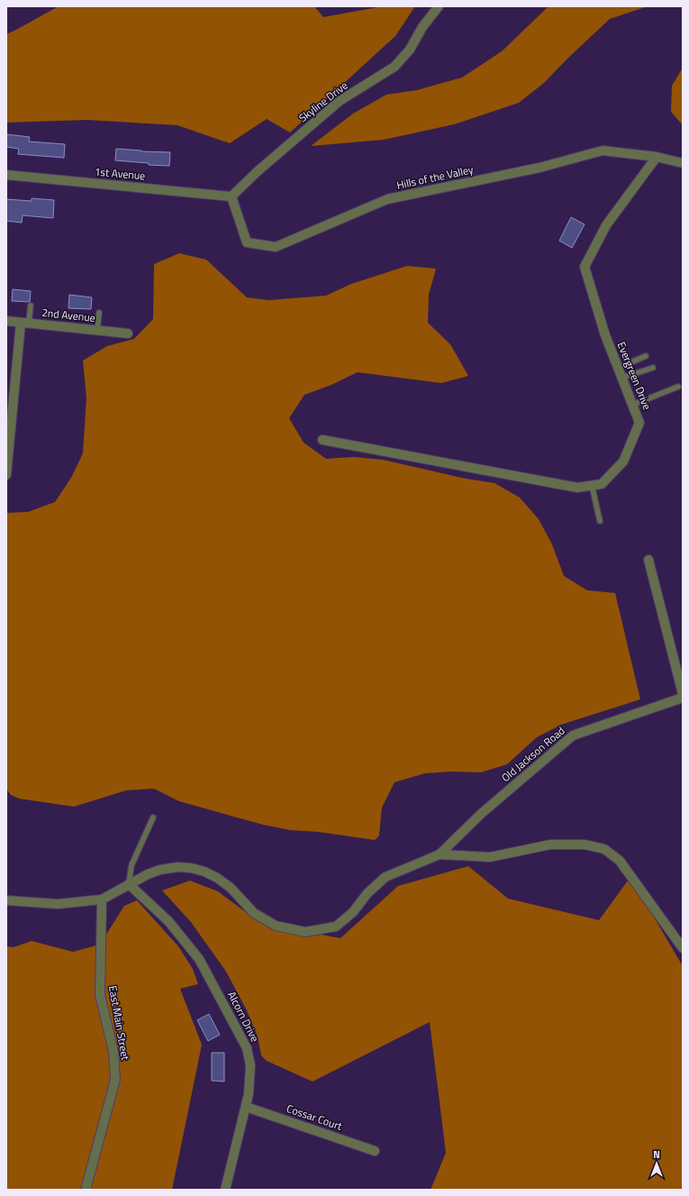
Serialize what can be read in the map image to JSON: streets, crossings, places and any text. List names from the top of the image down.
{
  "streets": {
    "street": [
      "Skyline Drive",
      "1st Avenue",
      "Hills of the Valley",
      "2nd Avenue",
      "Evergreen Drive",
      "Old Jackson Road",
      "Alcorn Drive",
      "East Main Street",
      "Cossar Court"
    ]
  },
  "crossings": [
    ["Skyline Drive", "1st Avenue"],
    ["Skyline Drive", "Hills of the Valley"],
    ["1st Avenue", "Hills of the Valley"],
    ["Hills of the Valley", "Evergreen Drive"],
    ["Alcorn Drive", "Cossar Court"]
  ],
  "north": "top"
}
